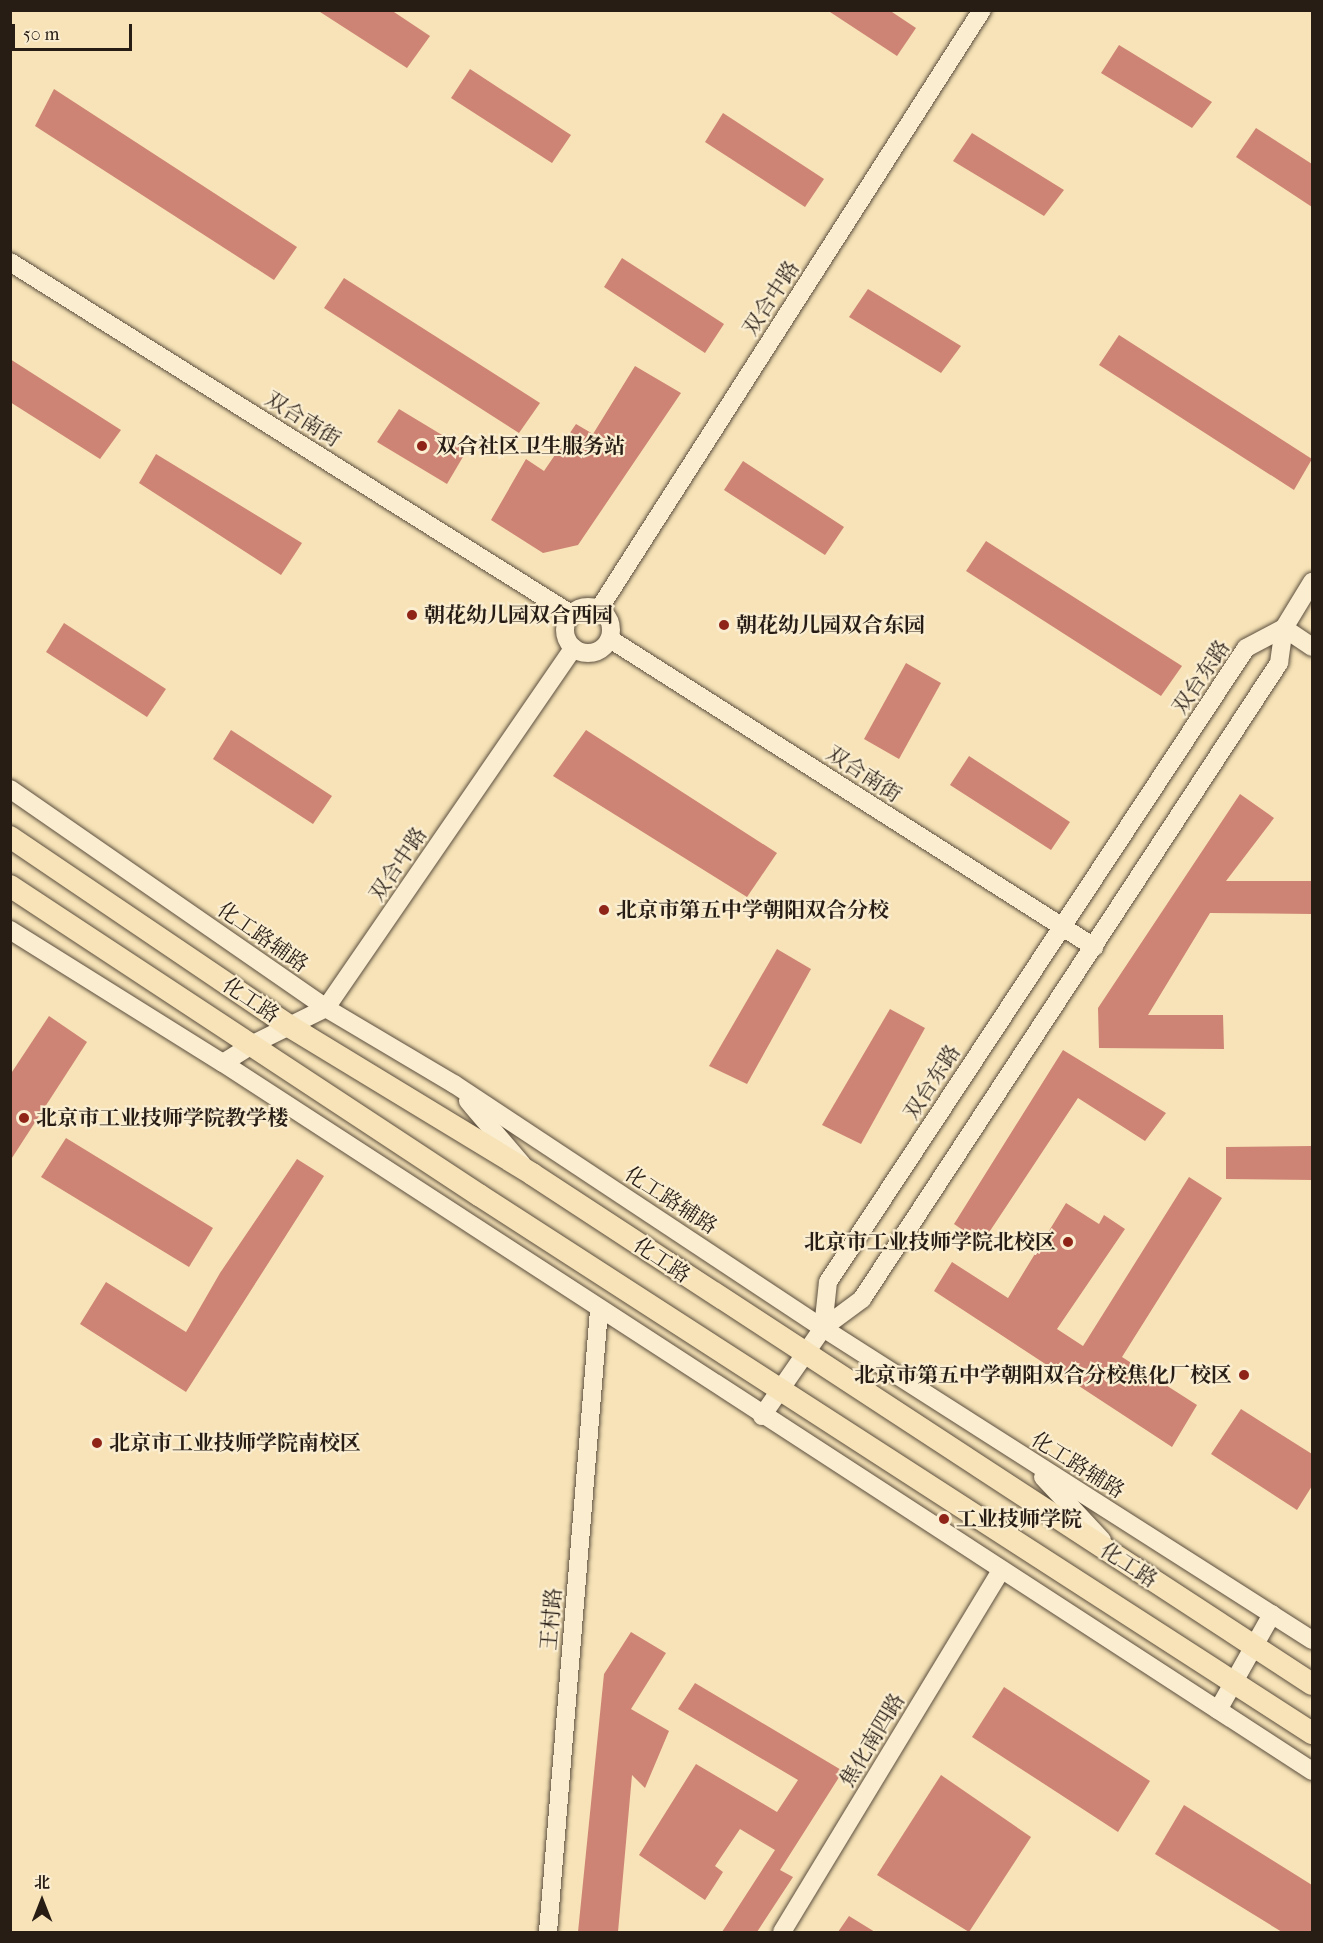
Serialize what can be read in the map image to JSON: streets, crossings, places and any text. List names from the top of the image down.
{
  "streets": {
    "main road": ["化工路"],
    "street": [
      "双合中路",
      "双合南街",
      "双台东路",
      "化工路辅路",
      "王村路",
      "焦化南四路"
    ]
  },
  "crossings": [
    ["双合中路", "双合南街"],
    ["双合中路", "化工路辅路"],
    ["双合中路", "化工路"],
    ["双合南街", "双台东路"],
    ["双台东路", "化工路辅路"]
  ],
  "places": [
    "双合社区卫生服务站",
    "朝花幼儿园双合西园",
    "朝花幼儿园双合东园",
    "北京市第五中学朝阳双合分校",
    "北京市工业技师学院教学楼",
    "北京市工业技师学院北校区",
    "北京市第五中学朝阳双合分校焦化厂校区",
    "北京市工业技师学院南校区",
    "工业技师学院"
  ],
  "scale_bar": "50 m",
  "north": "top"
}
